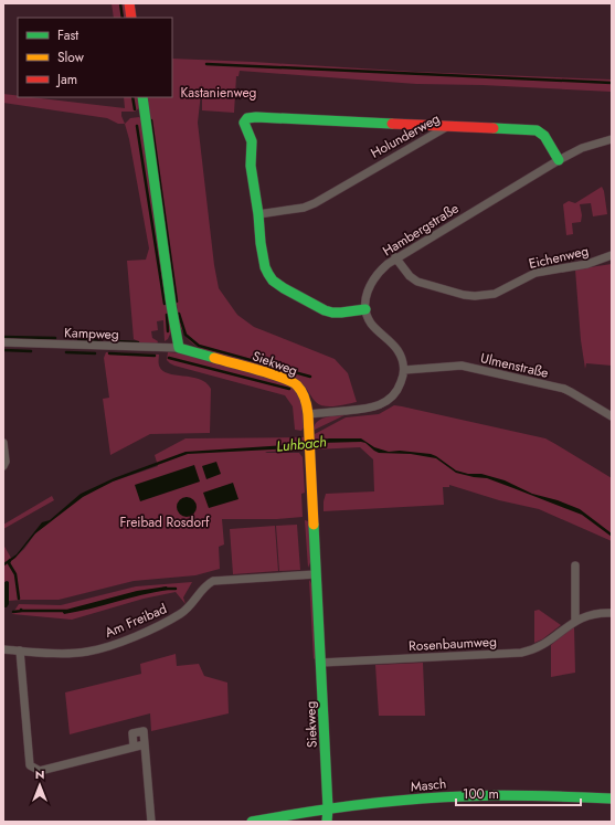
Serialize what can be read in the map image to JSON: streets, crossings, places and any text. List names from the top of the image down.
{
  "streets": {
    "street": [
      "Holunderweg",
      "Hambergstraße",
      "Eichenweg",
      "Kampweg",
      "Siekweg",
      "Ulmenstraße",
      "Am Freibad",
      "Rosenbaumweg",
      "Masch"
    ]
  },
  "crossings": [
    ["Holunderweg", "Hambergstraße"],
    ["Hambergstraße", "Eichenweg"],
    ["Kampweg", "Siekweg"],
    ["Siekweg", "Am Freibad"],
    ["Siekweg", "Rosenbaumweg"],
    ["Siekweg", "Masch"]
  ],
  "water": ["Luhbach"],
  "parks": ["Kastanienweg", "Freibad Rosdorf"],
  "legend": ["Fast", "Slow", "Jam"],
  "scale_bar": "100 m",
  "north": "top"
}
